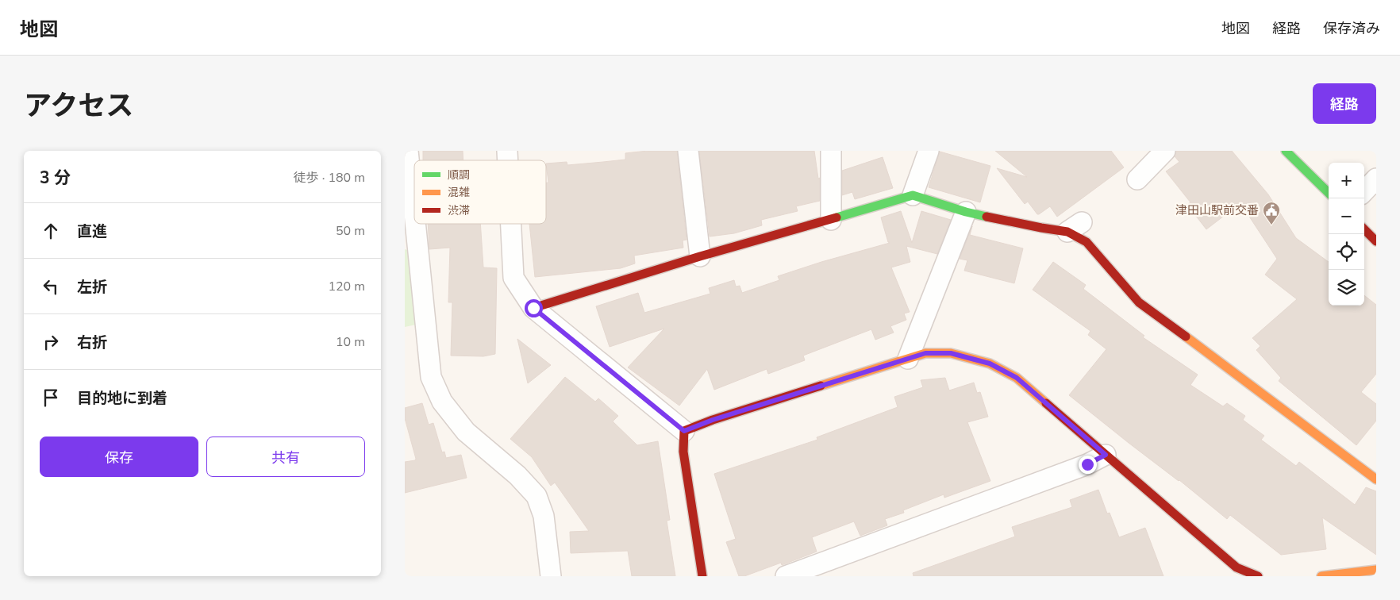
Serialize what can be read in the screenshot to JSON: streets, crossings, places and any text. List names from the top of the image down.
{
  "places": {
    "public building": ["津田山駅前交番"]
  },
  "legend": ["順調", "混雑", "渋滞"],
  "page": {
    "header": "地図",
    "nav": ["地図", "経路", "保存済み"],
    "title": "アクセス",
    "buttons": [
      "経路",
      ["保存", "共有"]
    ],
    "heading": ["3 分", "徒歩 · 180 m"],
    "map_buttons": ["+", "−"],
    "list": [
      ["直進", "50 m"],
      ["左折", "120 m"],
      ["右折", "10 m"],
      "目的地に到着"
    ]
  }
}
